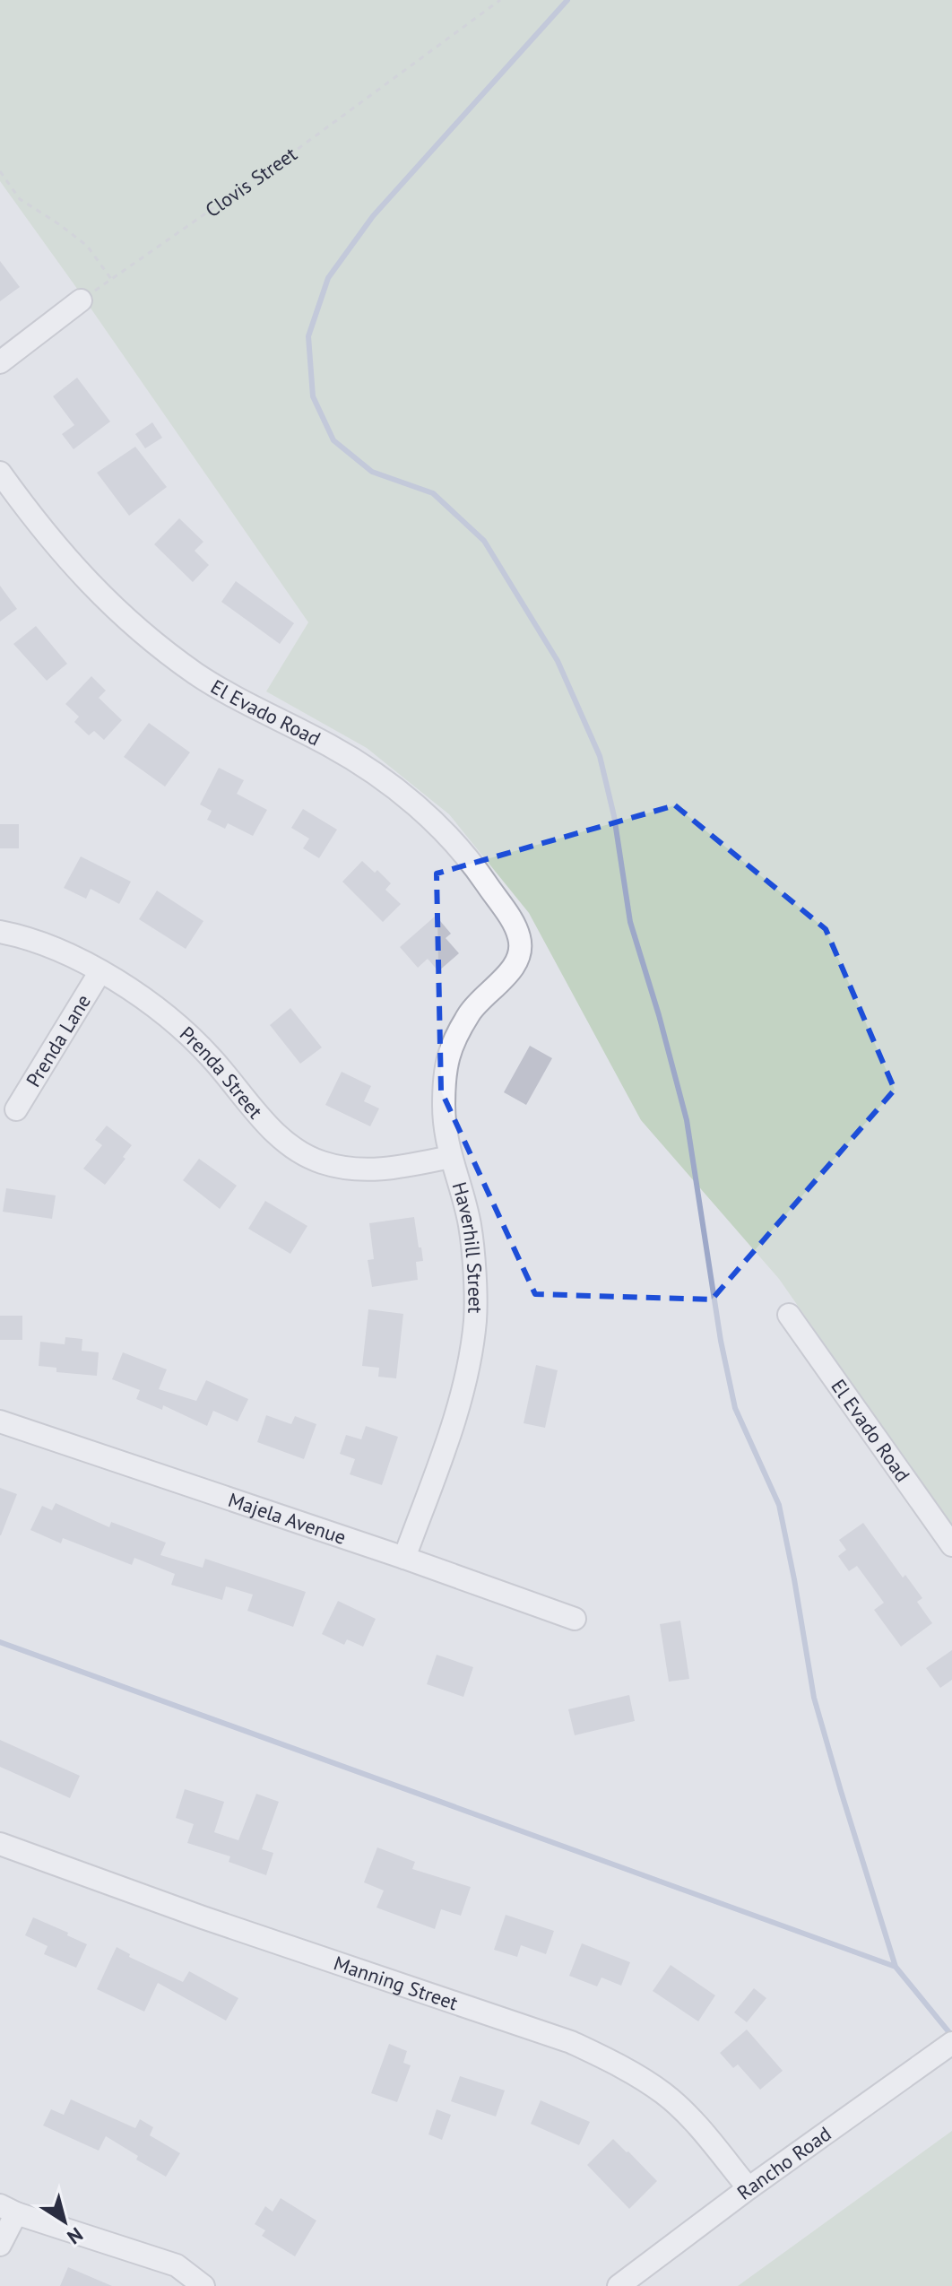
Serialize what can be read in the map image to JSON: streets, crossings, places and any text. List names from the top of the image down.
{
  "streets": {
    "street": [
      "El Evado Road",
      "Prenda Lane",
      "Prenda Street",
      "Haverhill Street",
      "Majela Avenue",
      "Manning Street",
      "Rancho Road"
    ],
    "path": ["Clovis Street"]
  },
  "crossings": [
    ["El Evado Road", "Haverhill Street"],
    ["Prenda Lane", "Prenda Street"],
    ["Prenda Street", "Haverhill Street"],
    ["Haverhill Street", "Majela Avenue"],
    ["Manning Street", "Rancho Road"]
  ],
  "north": "bottom right"
}
